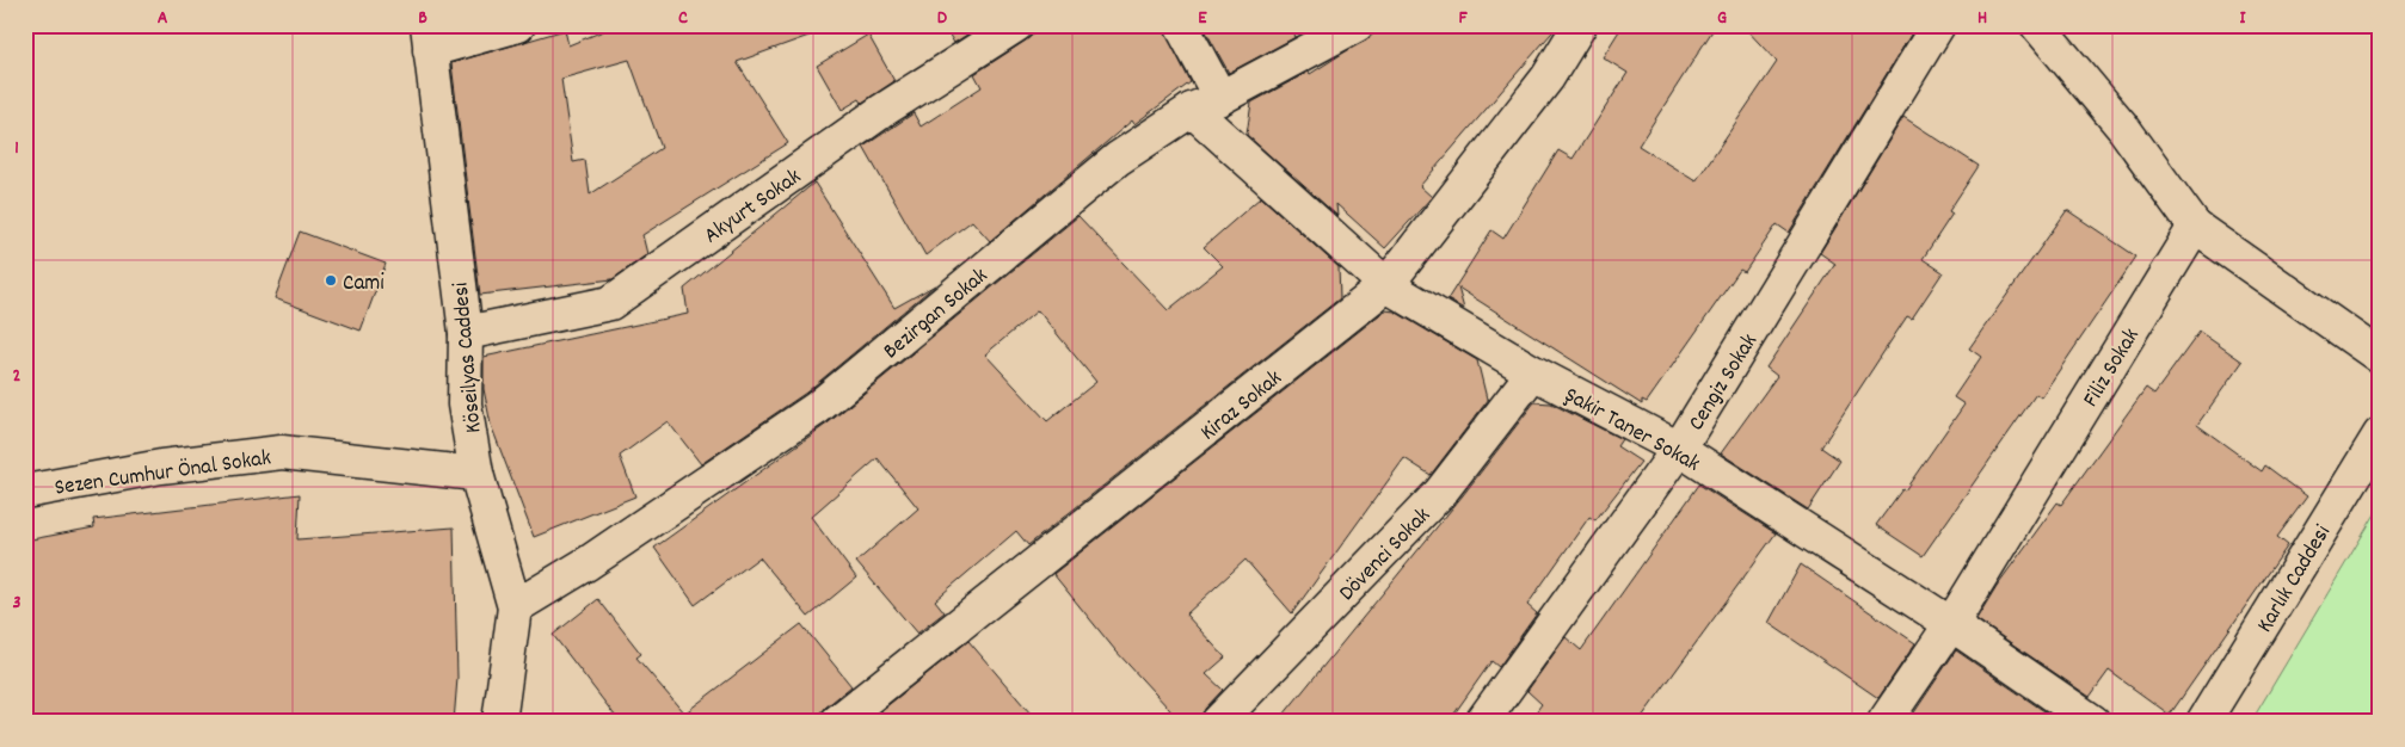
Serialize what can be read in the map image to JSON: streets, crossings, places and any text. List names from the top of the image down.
{
  "streets": {
    "street": [
      "Akyurt Sokak",
      "Bezirgan Sokak",
      "Köseilyas Caddesi",
      "Filiz Sokak",
      "Cengiz Sokak",
      "Kiraz Sokak",
      "Şakir Taner Sokak",
      "Sezen Cumhur Önal Sokak",
      "Dövenci Sokak",
      "Karlık Caddesi"
    ]
  },
  "crossings": [
    ["Akyurt Sokak", "Köseilyas Caddesi"],
    ["Bezirgan Sokak", "Köseilyas Caddesi"],
    ["Bezirgan Sokak", "Şakir Taner Sokak"],
    ["Köseilyas Caddesi", "Sezen Cumhur Önal Sokak"],
    ["Filiz Sokak", "Şakir Taner Sokak"],
    ["Cengiz Sokak", "Şakir Taner Sokak"],
    ["Kiraz Sokak", "Şakir Taner Sokak"],
    ["Şakir Taner Sokak", "Dövenci Sokak"]
  ],
  "places": ["Cami"],
  "grid": {
    "columns": [
      "A",
      "B",
      "C",
      "D",
      "E",
      "F",
      "G",
      "H",
      "I"
    ],
    "rows": ["1", "2", "3"]
  }
}
